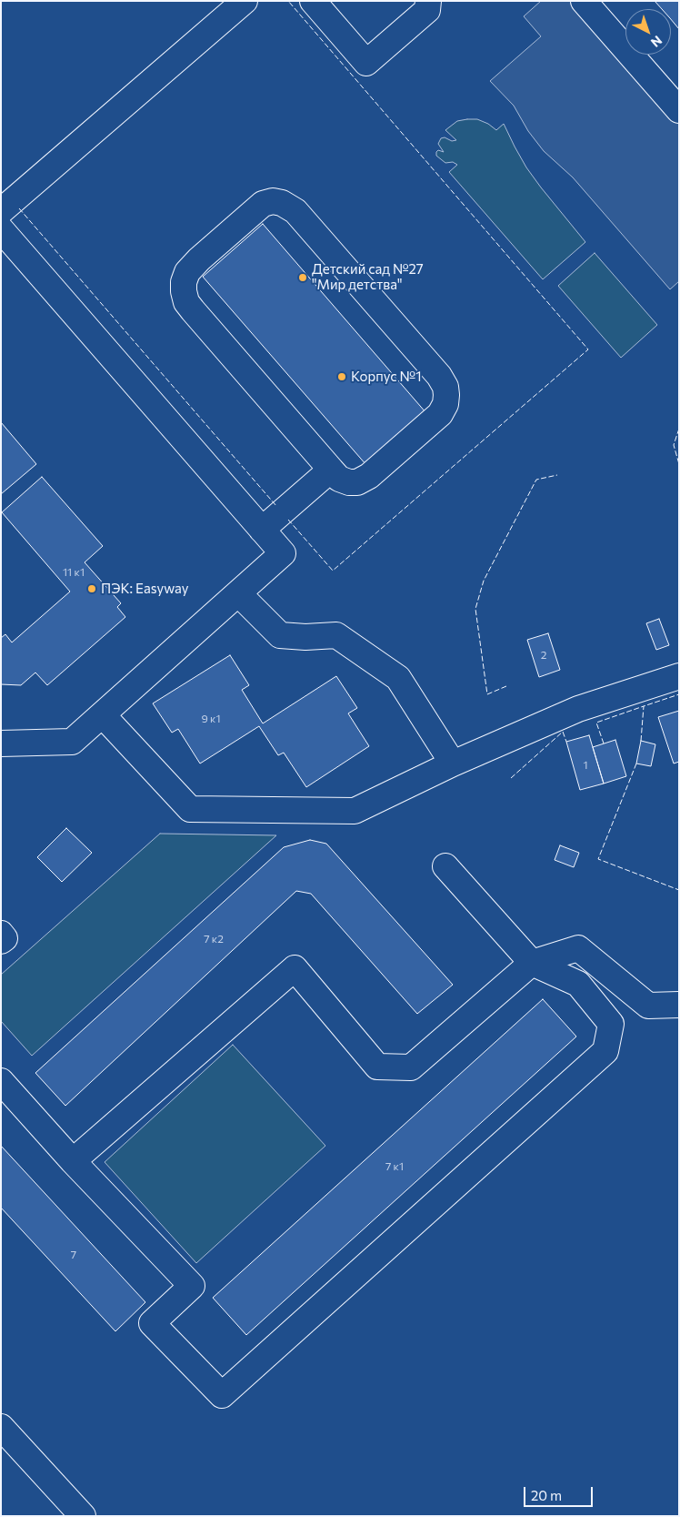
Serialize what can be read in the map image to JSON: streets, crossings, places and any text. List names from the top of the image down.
{
  "places": ["Детский сад №27 \"Мир детства\"", "Корпус №1", "ПЭК: Easyway"],
  "house_numbers": [
    "11 к1",
    "2",
    "9 к1",
    "1",
    "7 к2",
    "7 к1",
    "7"
  ],
  "scale_bar": "20 m",
  "north": "bottom right"
}
